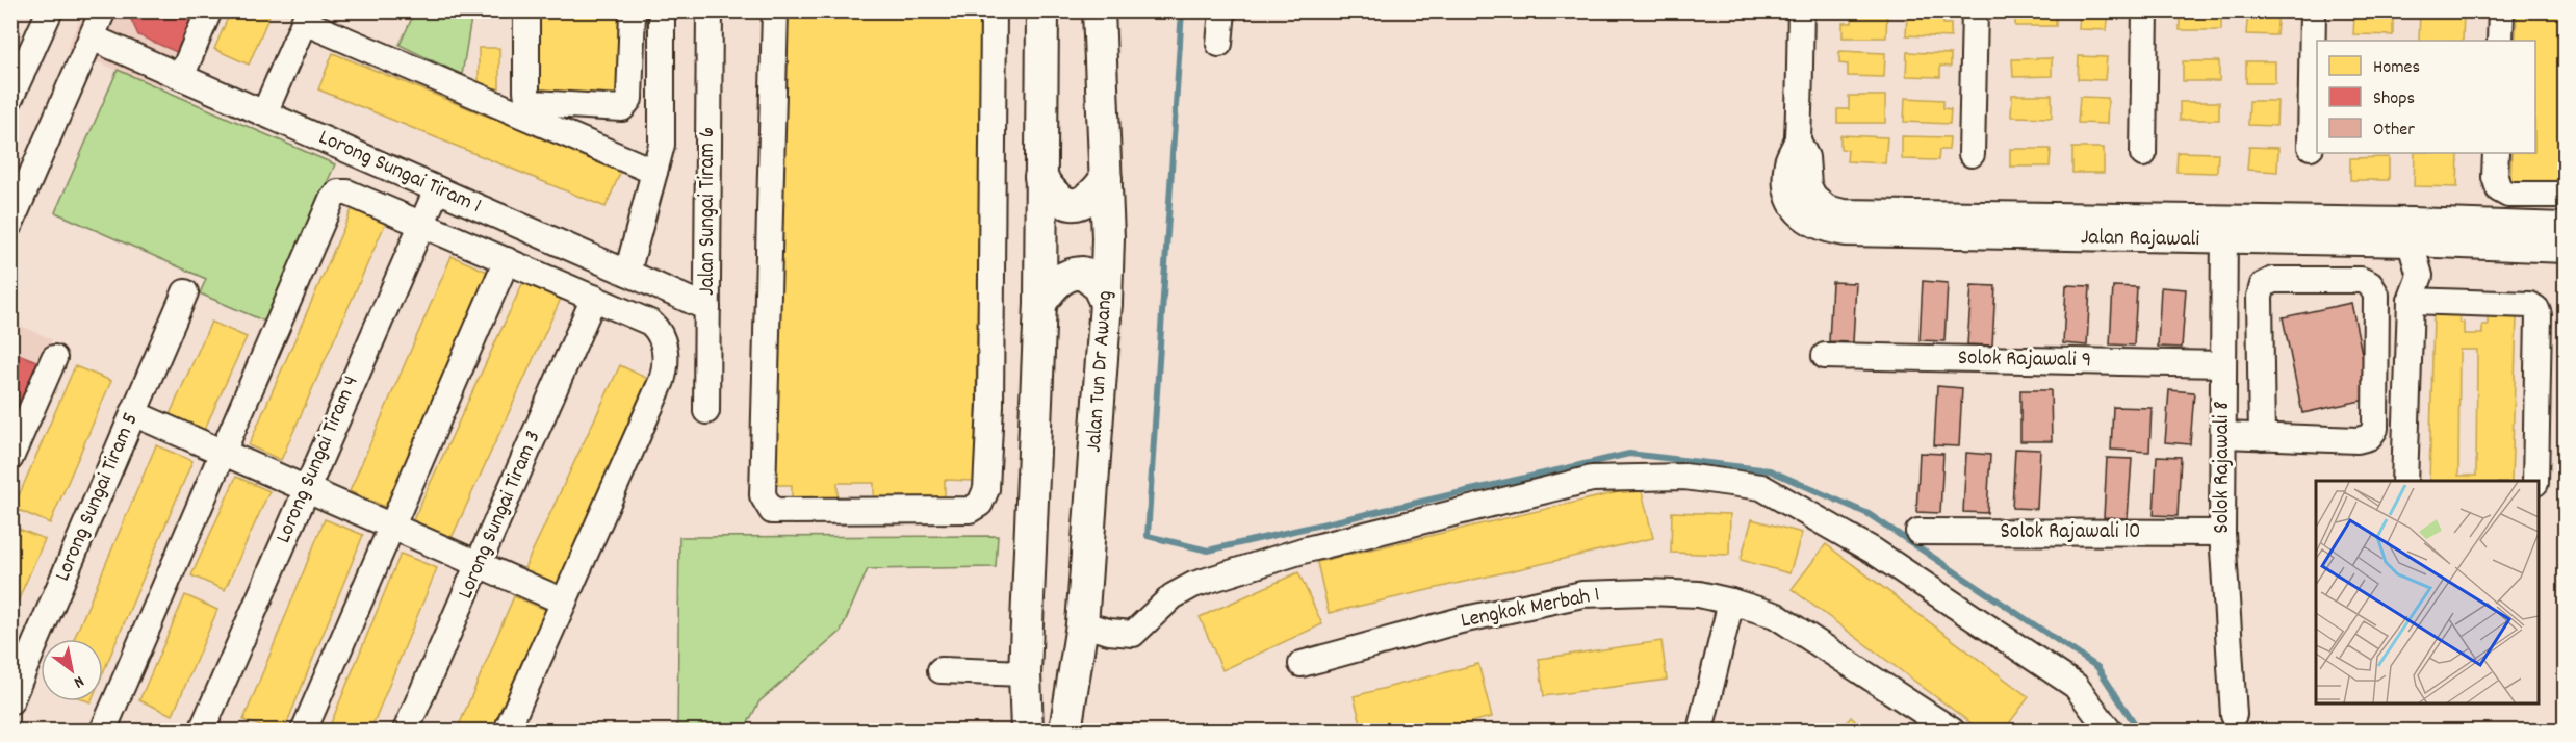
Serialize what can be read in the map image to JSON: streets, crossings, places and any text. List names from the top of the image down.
{
  "streets": {
    "main road": ["Jalan Tun Dr Awang"],
    "street": [
      "Lorong Sungai Tiram 1",
      "Jalan Sungai Tiram 6",
      "Jalan Rajawali",
      "Solok Rajawali 9",
      "Lorong Sungai Tiram 4",
      "Solok Rajawali 8",
      "Lorong Sungai Tiram 5",
      "Lorong Sungai Tiram 3",
      "Solok Rajawali 10",
      "Lengkok Merbah 1"
    ]
  },
  "crossings": [
    ["Lorong Sungai Tiram 1", "Jalan Sungai Tiram 6"],
    ["Lorong Sungai Tiram 1", "Lorong Sungai Tiram 4"],
    ["Jalan Rajawali", "Solok Rajawali 8"],
    ["Solok Rajawali 9", "Solok Rajawali 8"],
    ["Solok Rajawali 8", "Solok Rajawali 10"]
  ],
  "legend": ["Homes", "Shops", "Other"],
  "north": "bottom right"
}
